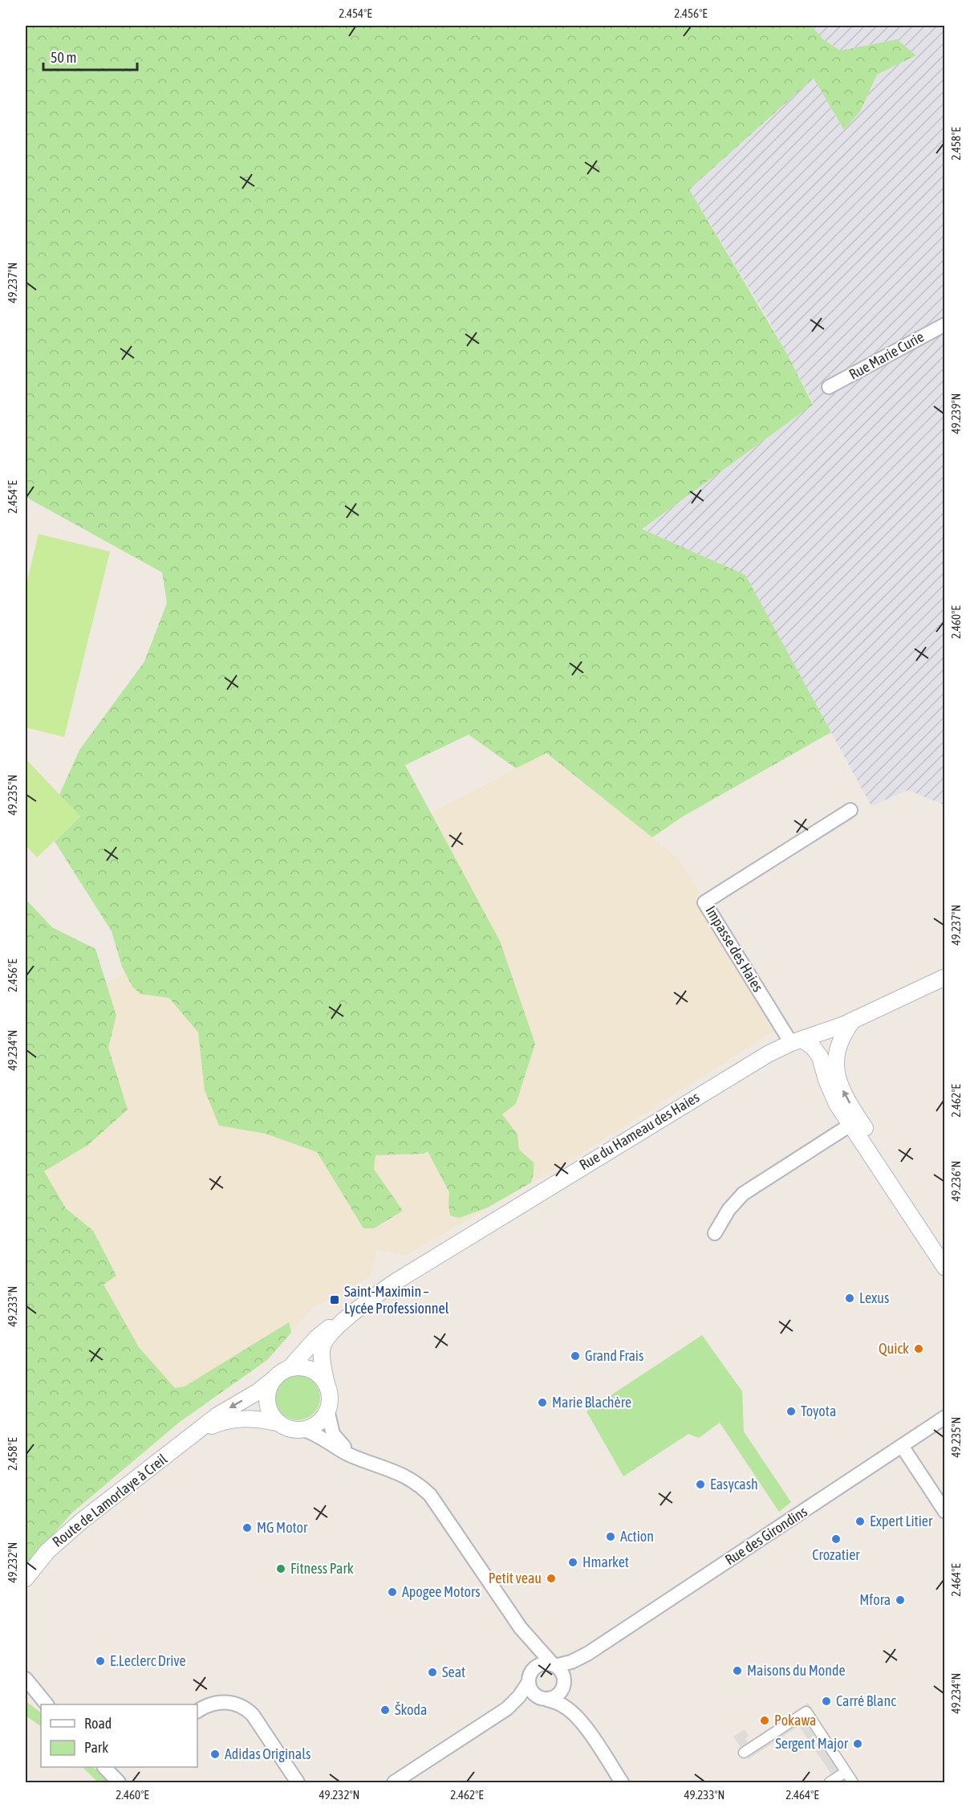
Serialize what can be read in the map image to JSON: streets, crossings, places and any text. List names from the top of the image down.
{
  "streets": {
    "street": [
      "Rue Marie Curie",
      "Impasse des Haies",
      "Rue du Hameau des Haies",
      "Route de Lamorlaye à Creil",
      "Rue des Girondins"
    ]
  },
  "crossings": [
    ["Impasse des Haies", "Rue du Hameau des Haies"],
    ["Rue du Hameau des Haies", "Route de Lamorlaye à Creil"]
  ],
  "places": {
    "other": [
      "Lexus",
      "Quick",
      "Grand Frais",
      "Marie Blachère",
      "Toyota",
      "Easycash",
      "Expert Litier",
      "MG Motor",
      "Action",
      "Crozatier",
      "Hmarket",
      "Fitness Park",
      "Petit veau",
      "Apogee Motors",
      "Mfora",
      "E.Leclerc Drive",
      "Maisons du Monde",
      "Seat",
      "Carré Blanc",
      "Škoda",
      "Pokawa",
      "Sergent Major",
      "Adidas Originals"
    ],
    "transit": ["Saint-Maximin – Lycée Professionnel"]
  },
  "legend": ["Road", "Park"],
  "scale_bar": "50 m",
  "coordinates": [
    "2.454°E",
    "2.456°E",
    "2.458°E",
    "49.237°N",
    "49.239°N",
    "2.460°E",
    "49.235°N",
    "49.234°N",
    "2.462°E",
    "49.236°N",
    "49.233°N",
    "49.232°N",
    "2.464°E"
  ]
}
